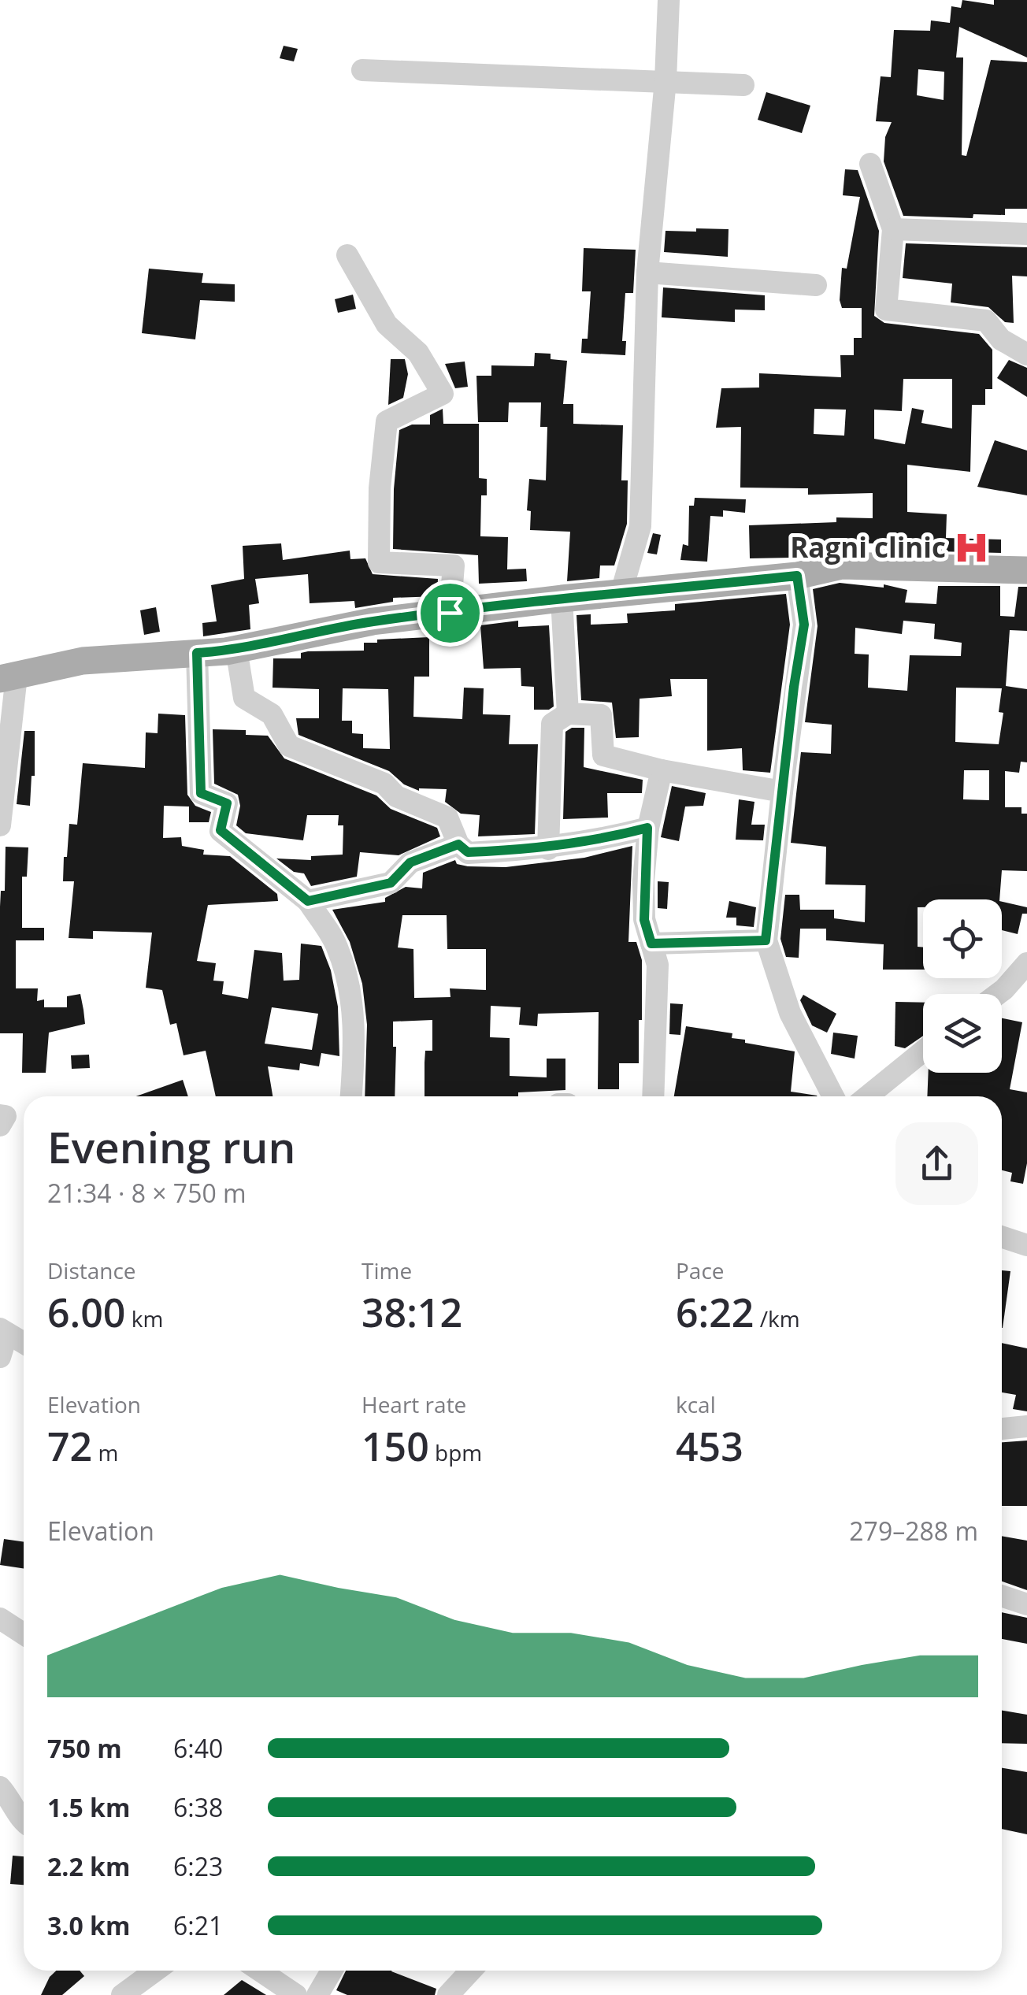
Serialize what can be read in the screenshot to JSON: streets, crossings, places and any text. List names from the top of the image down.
{
  "places": {
    "hospital": ["Ragni clinic"]
  },
  "page": {
    "heading": ["Evening run", "21:34 · 8 × 750 m"],
    "stats": [
      ["Distance", "6.00 km"],
      ["Time", "38:12"],
      ["Pace", "6:22 /km"],
      ["Elevation", "72 m"],
      ["Heart rate", "150 bpm"],
      ["kcal", "453"]
    ],
    "chart": ["Elevation", "279–288 m"],
    "list": [
      {
        "name": "750 m",
        "note": "6:40"
      },
      {
        "name": "1.5 km",
        "note": "6:38"
      },
      {
        "name": "2.2 km",
        "note": "6:23"
      },
      {
        "name": "3.0 km",
        "note": "6:21"
      }
    ]
  }
}
